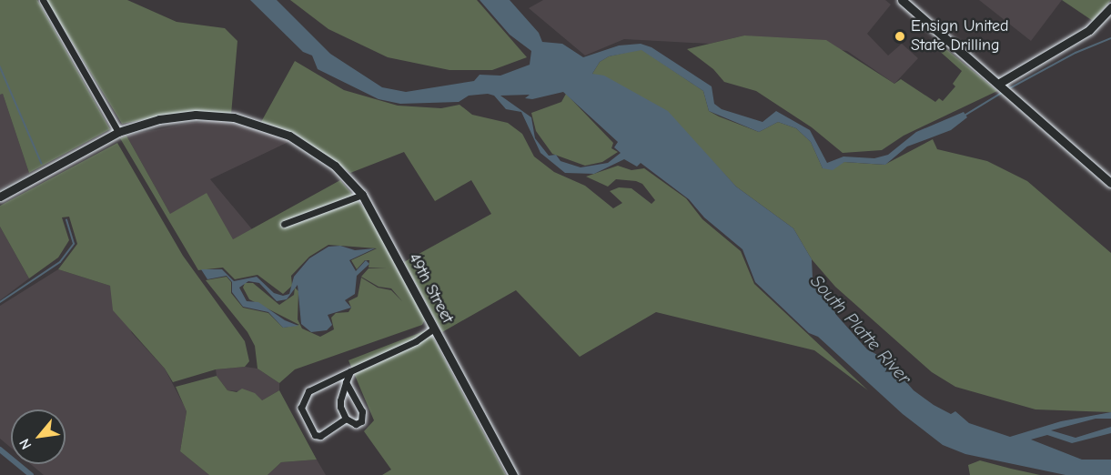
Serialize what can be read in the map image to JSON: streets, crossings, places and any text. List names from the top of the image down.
{
  "streets": {
    "street": ["49th Street"]
  },
  "water": ["South Platte River"],
  "places": ["Ensign United State Drilling"],
  "north": "bottom left"
}
